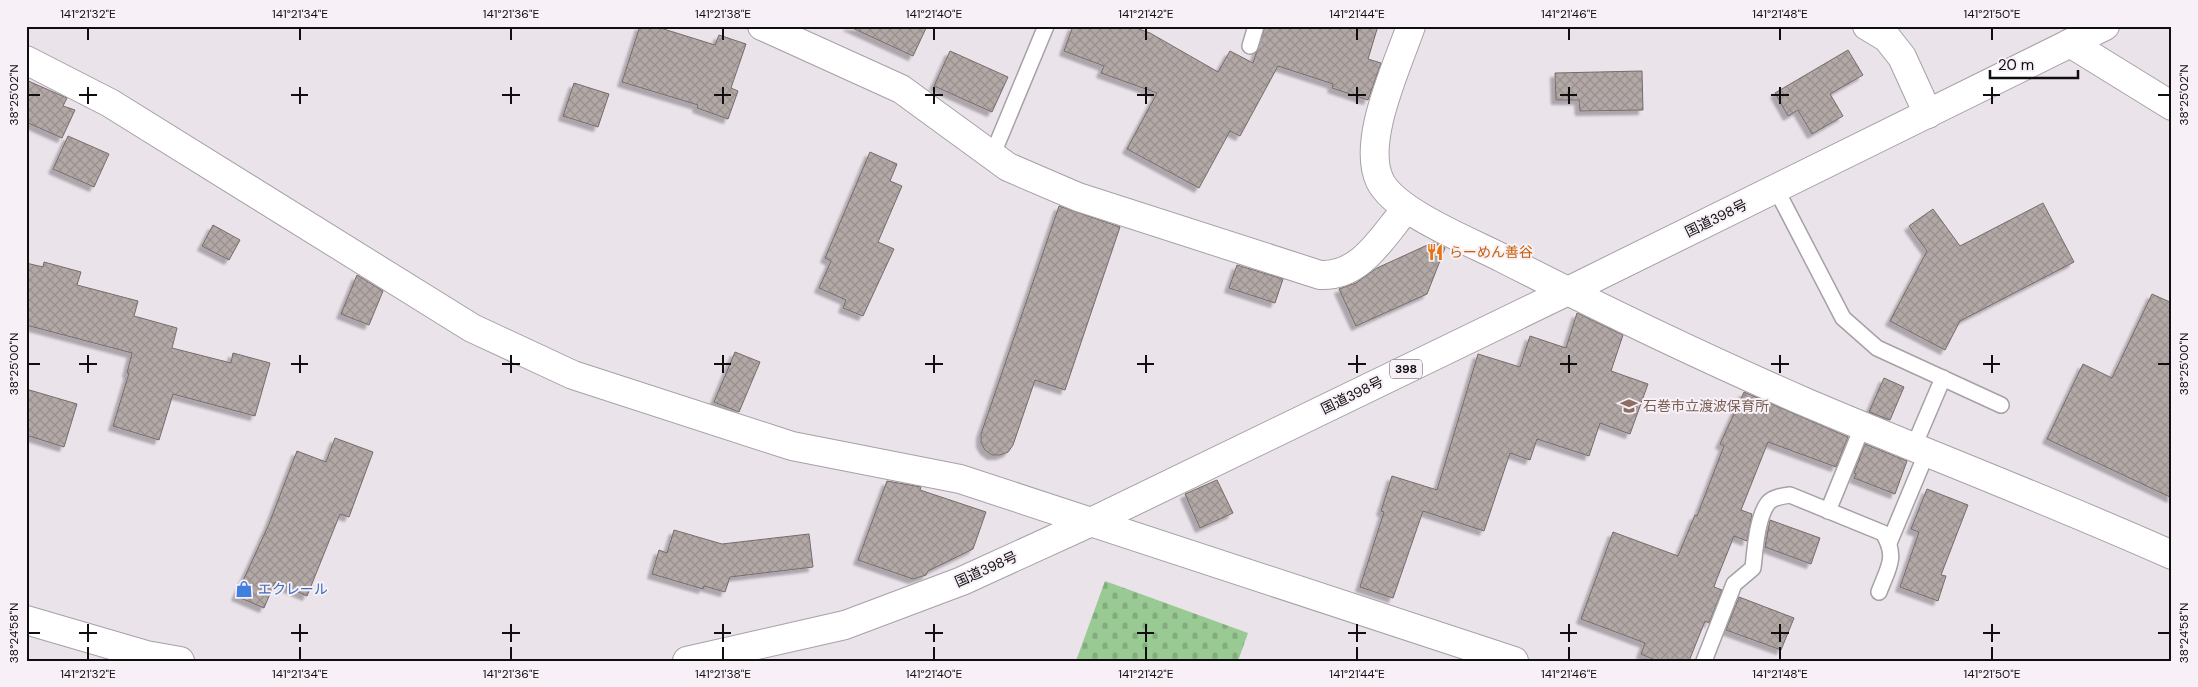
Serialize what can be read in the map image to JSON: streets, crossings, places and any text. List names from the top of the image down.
{
  "streets": {
    "main road": ["国道398号", "398"]
  },
  "places": {
    "restaurant": ["らーめん善谷"],
    "school or university": ["石巻市立渡波保育所"],
    "shop": ["エクレール"]
  },
  "scale_bar": "20 m",
  "coordinates": [
    "141°21'32\"E",
    "141°21'34\"E",
    "141°21'36\"E",
    "141°21'38\"E",
    "141°21'40\"E",
    "141°21'42\"E",
    "141°21'44\"E",
    "141°21'46\"E",
    "141°21'48\"E",
    "141°21'50\"E",
    "38°25'02\"N",
    "38°25'00\"N",
    "38°24'58\"N"
  ]
}
